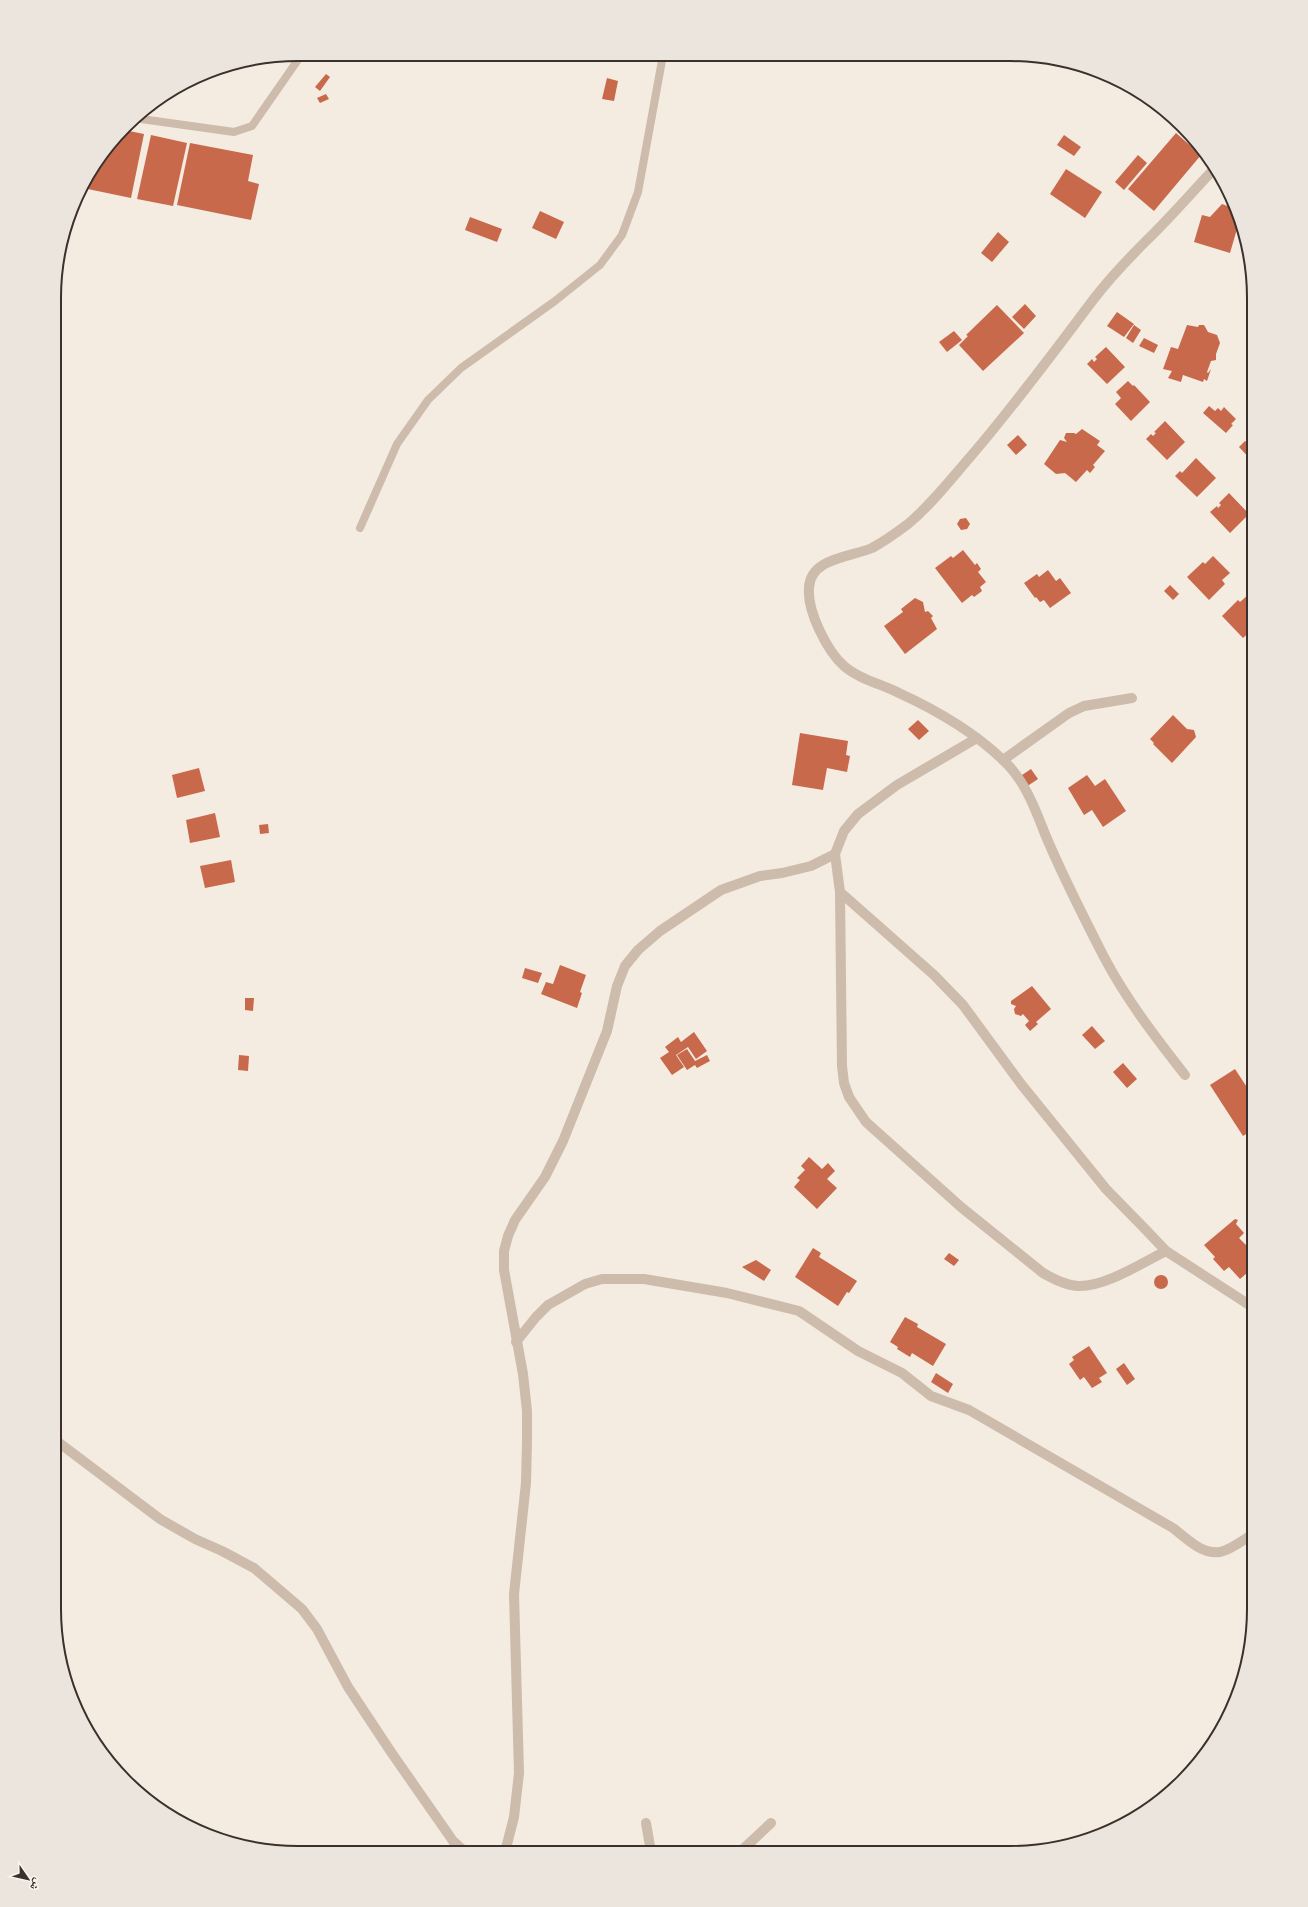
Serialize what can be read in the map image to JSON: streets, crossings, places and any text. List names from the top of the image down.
{
  "north": "bottom right"
}
